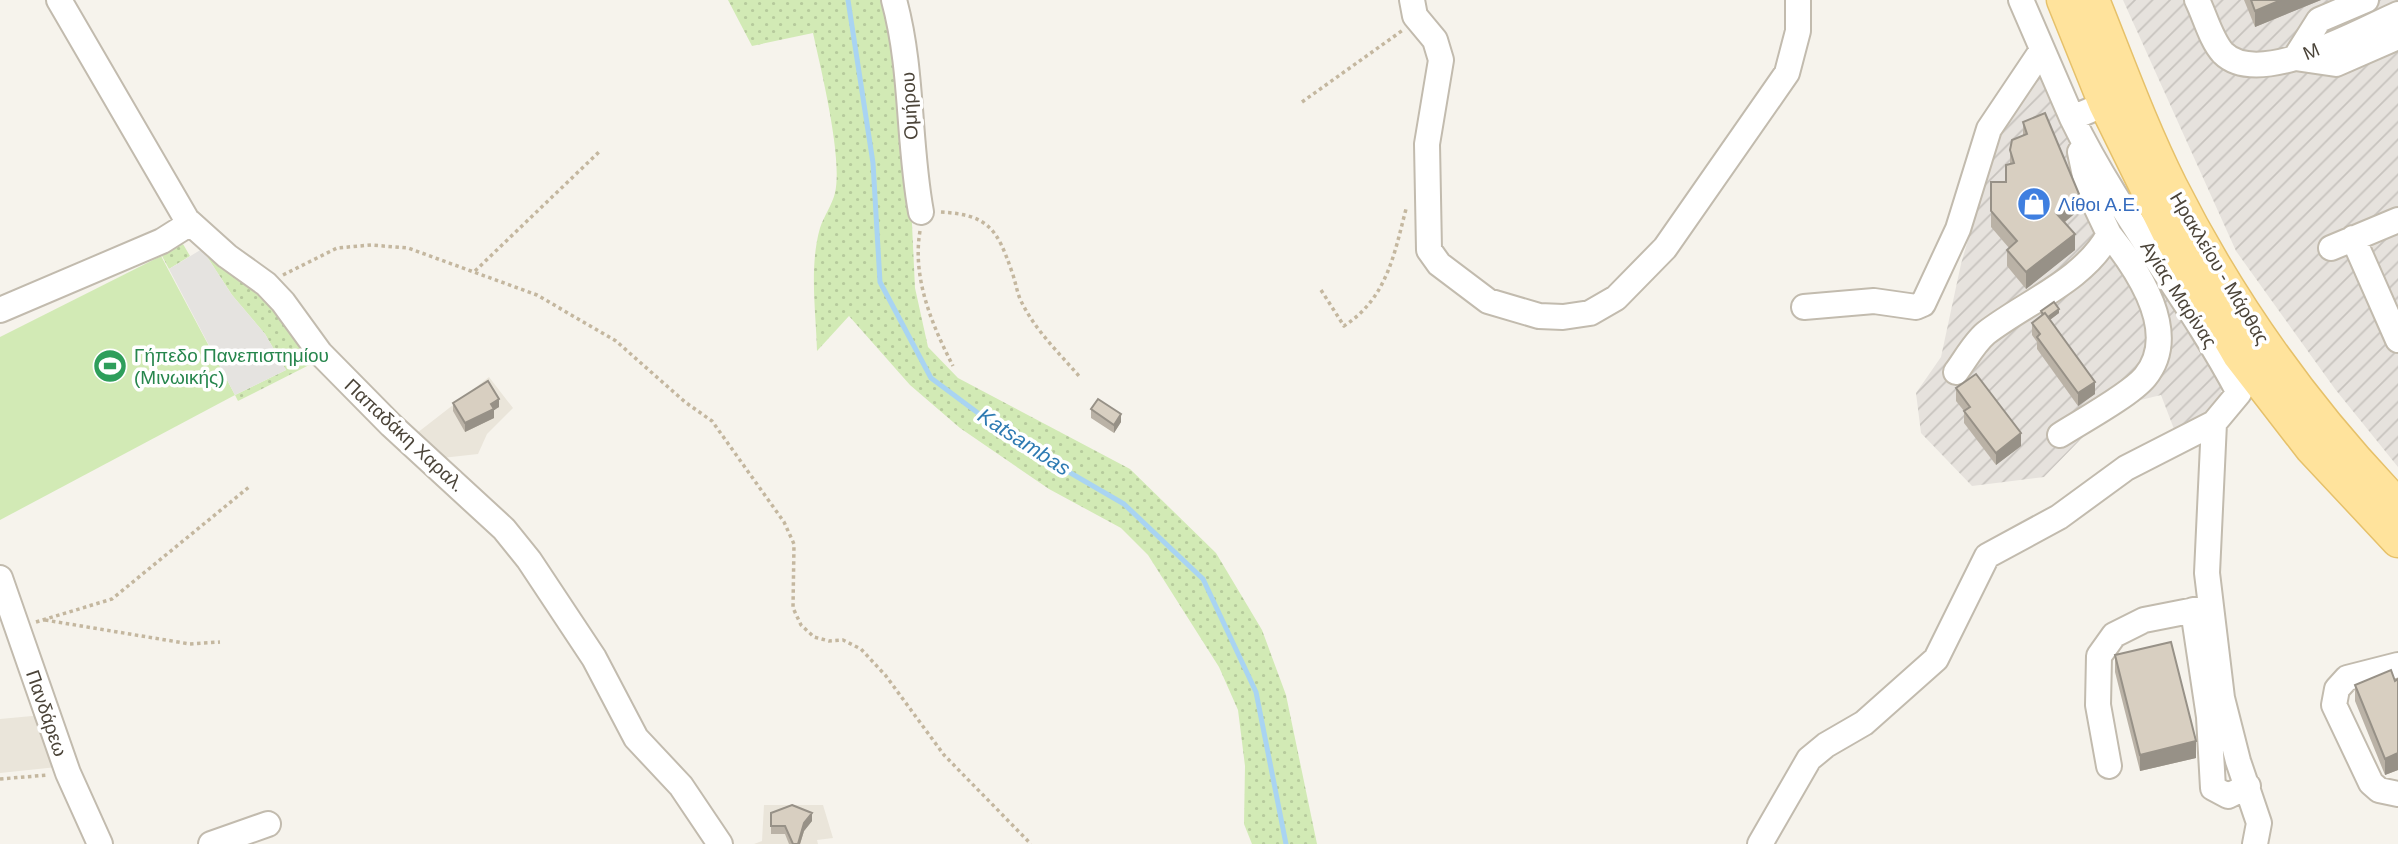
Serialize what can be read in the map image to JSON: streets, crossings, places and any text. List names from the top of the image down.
{
  "streets": {
    "main road": ["Ηρακλείου - Μάρθας"],
    "street": [
      "Μ",
      "Ομήρου",
      "Αγίας Μαρίνας",
      "Παπαδάκη Χαραλ.",
      "Πανδάρεω"
    ]
  },
  "water": ["Katsambas"],
  "places": {
    "shop": ["Λίθοι Α.Ε."],
    "sports": ["Γήπεδο Πανεπιστημίου (Μινωικής)"]
  }
}
